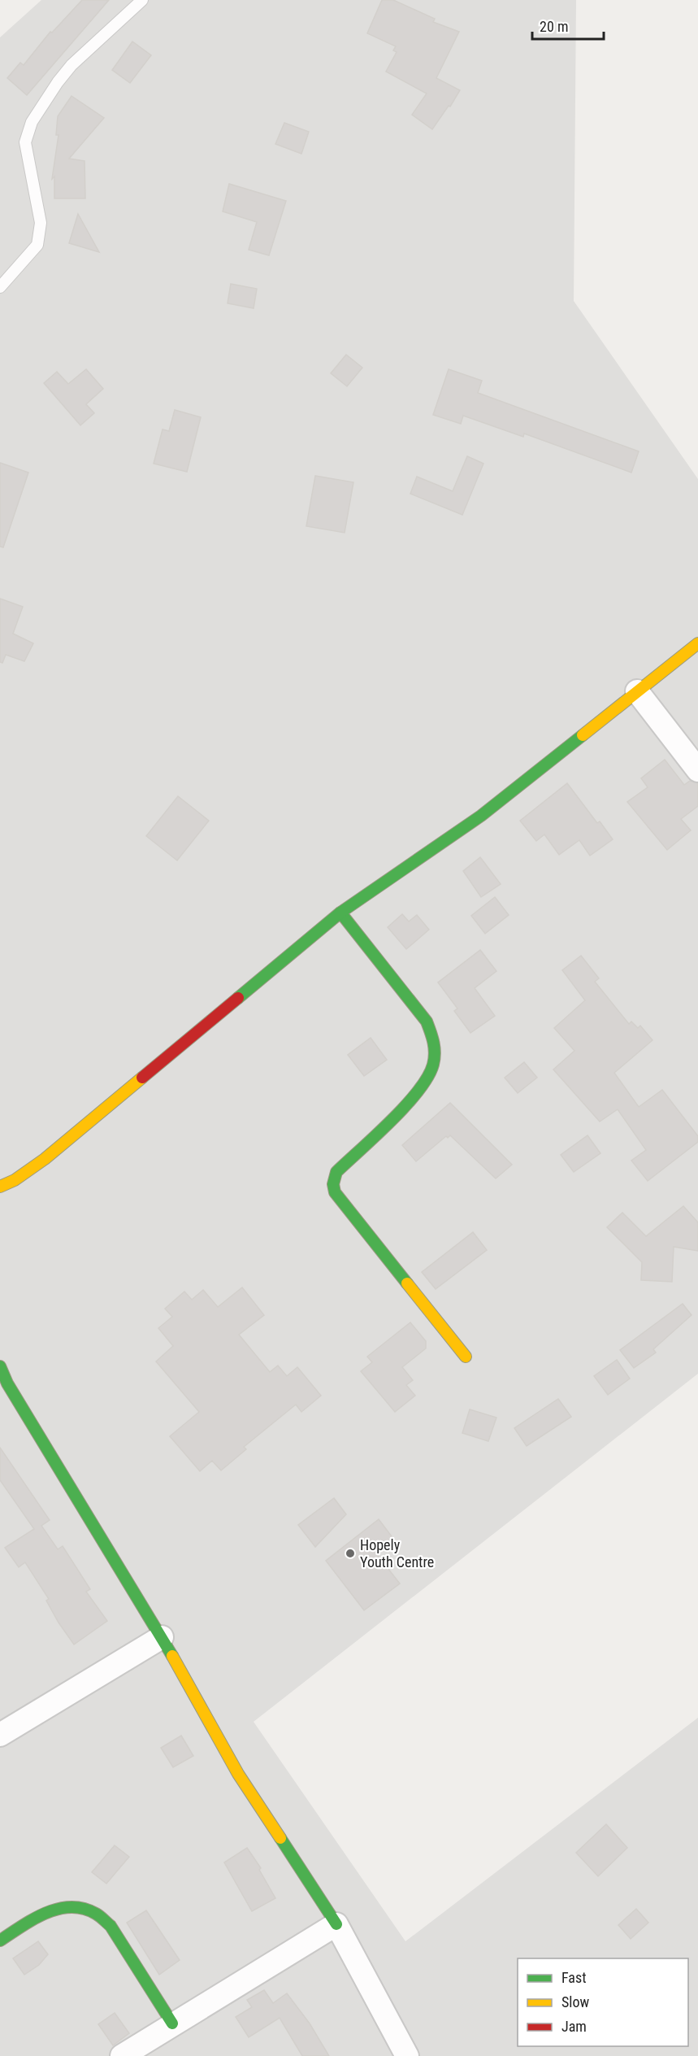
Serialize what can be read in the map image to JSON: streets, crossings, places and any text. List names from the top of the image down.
{
  "places": ["Hopely Youth Centre"],
  "legend": ["Fast", "Slow", "Jam"],
  "scale_bar": "20 m"
}
